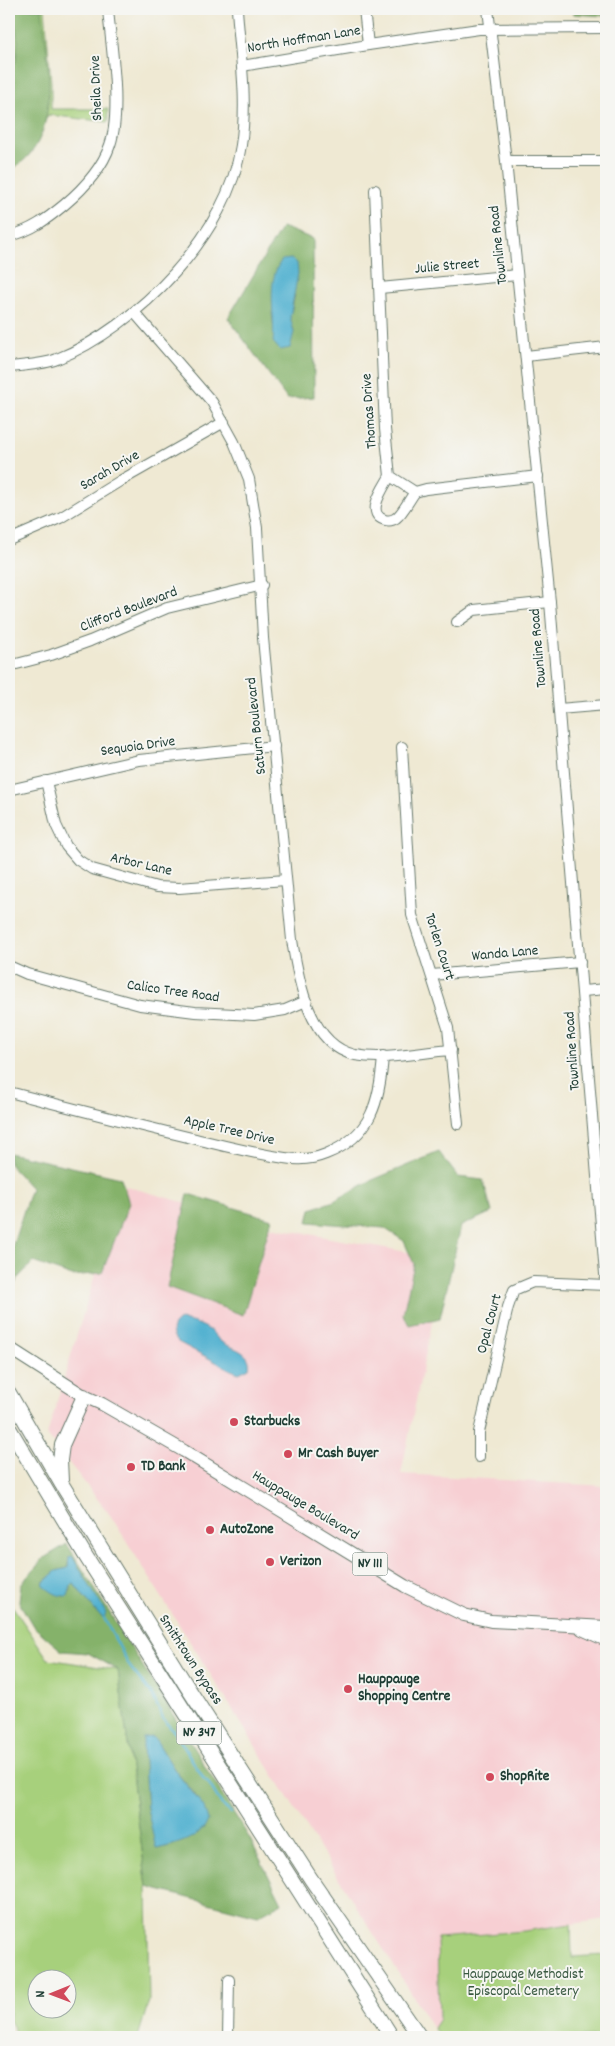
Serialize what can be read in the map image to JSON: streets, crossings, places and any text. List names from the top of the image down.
{
  "streets": {
    "highway": ["Smithtown Bypass", "NY 347"],
    "main road": ["Hauppauge Boulevard", "NY 111"],
    "street": [
      "North Hoffman Lane",
      "Sheila Drive",
      "Townline Road",
      "Julie Street",
      "Thomas Drive",
      "Sarah Drive",
      "Clifford Boulevard",
      "Saturn Boulevard",
      "Sequoia Drive",
      "Arbor Lane",
      "Torlen Court",
      "Wanda Lane",
      "Calico Tree Road",
      "Apple Tree Drive",
      "Opal Court"
    ]
  },
  "crossings": [
    ["North Hoffman Lane", "Townline Road"],
    ["Townline Road", "Julie Street"],
    ["Townline Road", "Wanda Lane"],
    ["Townline Road", "Opal Court"],
    ["Julie Street", "Thomas Drive"],
    ["Sarah Drive", "Saturn Boulevard"],
    ["Clifford Boulevard", "Saturn Boulevard"],
    ["Saturn Boulevard", "Sequoia Drive"],
    ["Saturn Boulevard", "Arbor Lane"],
    ["Saturn Boulevard", "Torlen Court"],
    ["Saturn Boulevard", "Calico Tree Road"],
    ["Saturn Boulevard", "Apple Tree Drive"],
    ["Sequoia Drive", "Arbor Lane"],
    ["Torlen Court", "Wanda Lane"],
    ["Hauppauge Boulevard", "NY 111"]
  ],
  "parks": ["Hauppauge Methodist Episcopal Cemetery"],
  "places": [
    "Starbucks",
    "Mr Cash Buyer",
    "TD Bank",
    "AutoZone",
    "Verizon",
    "Hauppauge Shopping Centre",
    "ShopRite"
  ],
  "north": "left"
}
